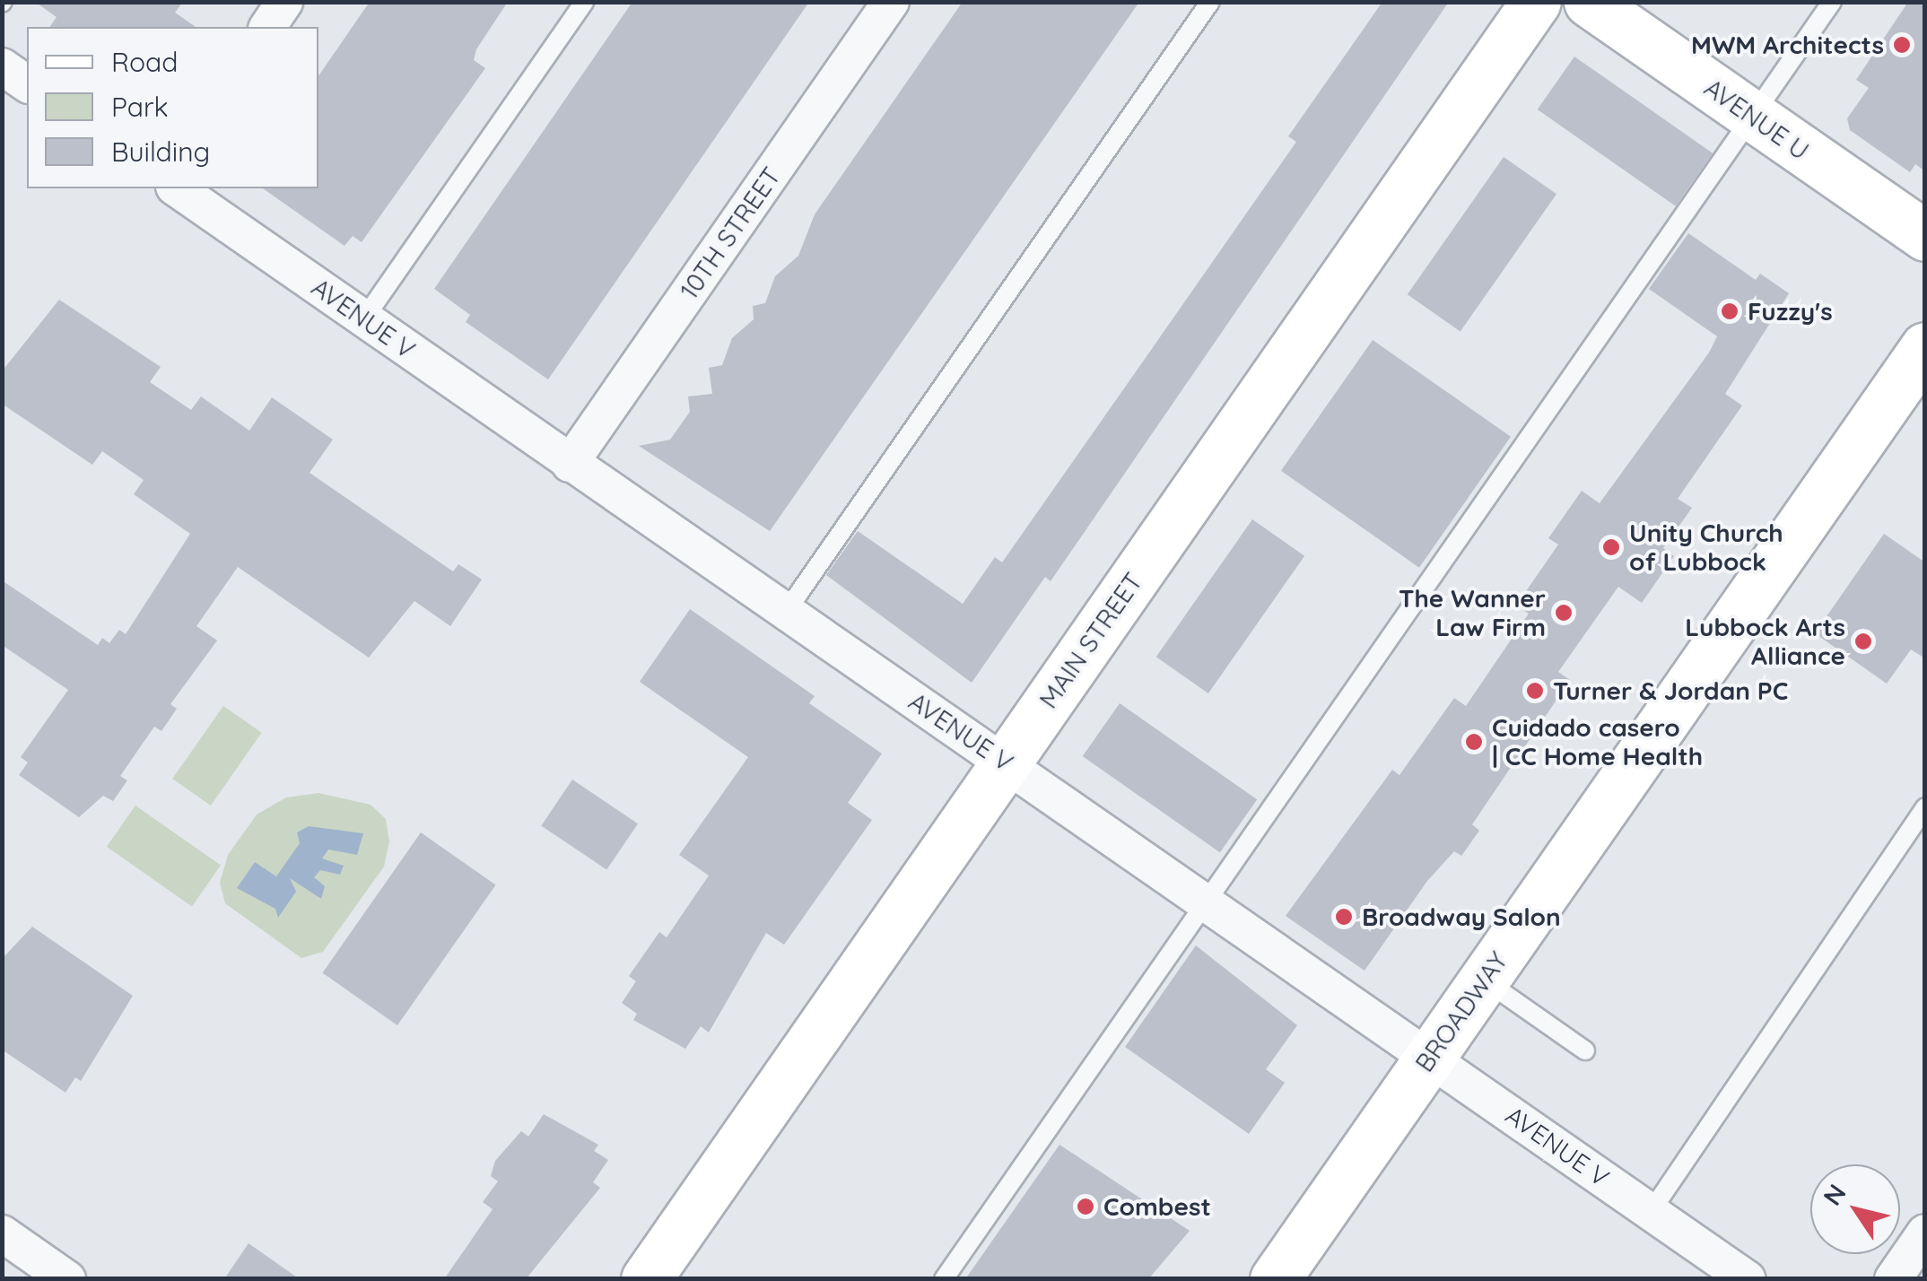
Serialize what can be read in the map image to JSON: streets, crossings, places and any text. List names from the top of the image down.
{
  "streets": {
    "street": [
      "AVENUE U",
      "10TH STREET",
      "AVENUE V",
      "MAIN STREET",
      "BROADWAY"
    ]
  },
  "crossings": [
    ["10TH STREET", "AVENUE V"],
    ["AVENUE V", "MAIN STREET"],
    ["AVENUE V", "BROADWAY"]
  ],
  "places": [
    "MWM Architects",
    "Fuzzy's",
    "Unity Church of Lubbock",
    "The Wanner Law Firm",
    "Lubbock Arts Alliance",
    "Turner & Jordan PC",
    "Cuidado casero | CC Home Health",
    "Broadway Salon",
    "Combest"
  ],
  "legend": ["Road", "Park", "Building"],
  "north": "top left"
}
